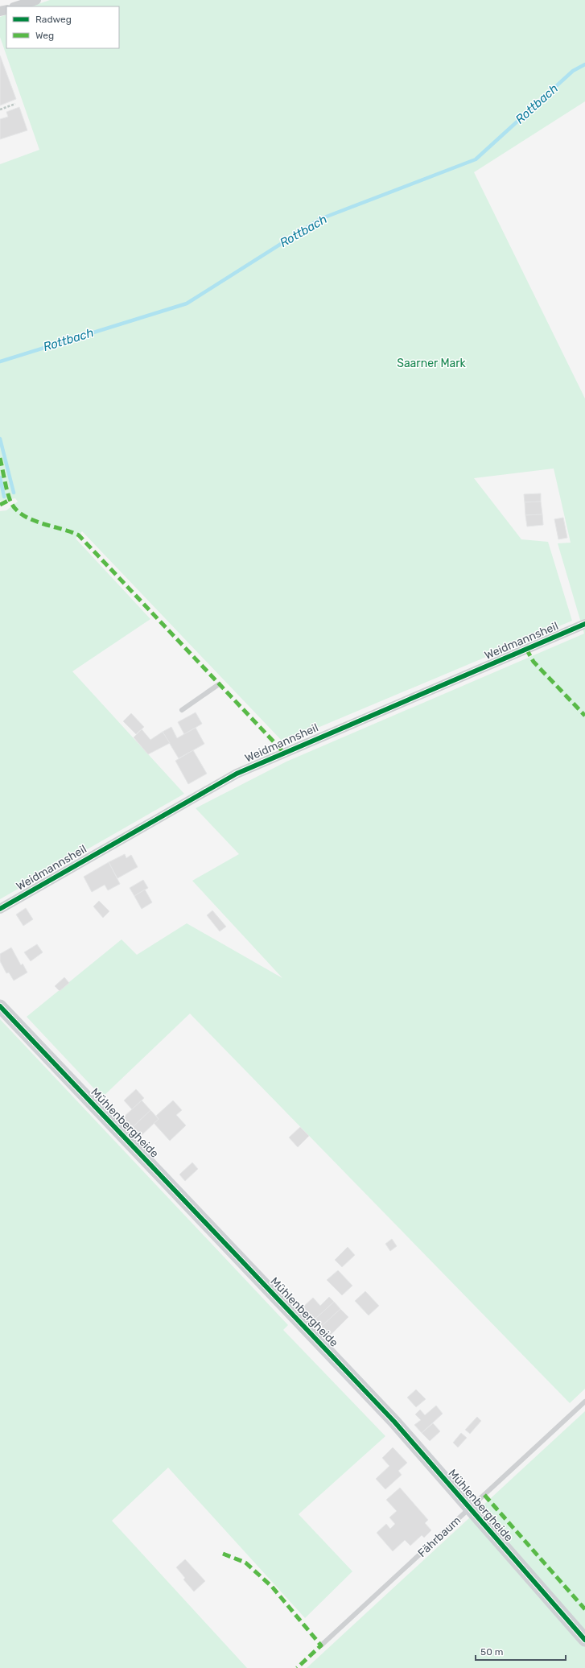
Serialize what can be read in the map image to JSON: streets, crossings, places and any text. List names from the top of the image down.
{
  "streets": {
    "street": ["Weidmannsheil", "Mühlenbergheide"],
    "lane": ["Fährbaum"]
  },
  "crossings": [
    ["Mühlenbergheide", "Fährbaum"]
  ],
  "water": ["Rottbach"],
  "parks": ["Saarner Mark"],
  "legend": ["Radweg", "Weg"],
  "scale_bar": "50 m"
}
